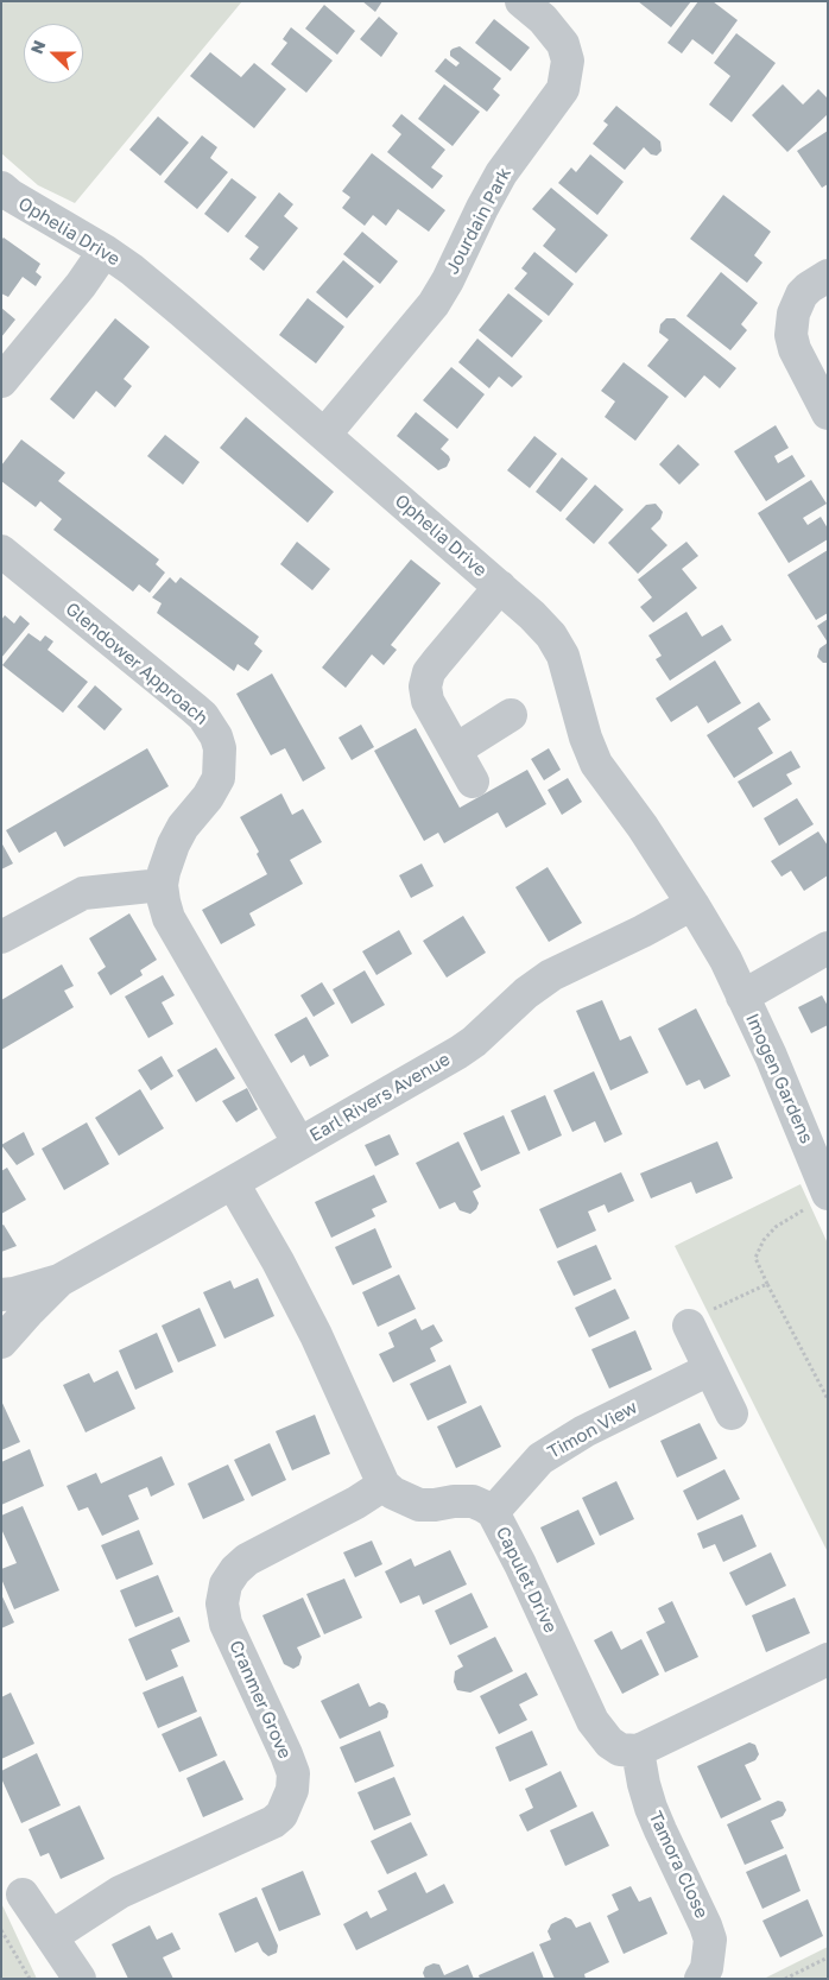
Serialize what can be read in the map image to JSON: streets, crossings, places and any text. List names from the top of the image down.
{
  "streets": {
    "street": [
      "Jourdain Park",
      "Ophelia Drive",
      "Glendower Approach",
      "Imogen Gardens",
      "Earl Rivers Avenue",
      "Timon View",
      "Capulet Drive",
      "Cranmer Grove",
      "Tamora Close"
    ]
  },
  "crossings": [
    ["Jourdain Park", "Ophelia Drive"],
    ["Ophelia Drive", "Imogen Gardens"],
    ["Ophelia Drive", "Earl Rivers Avenue"],
    ["Glendower Approach", "Earl Rivers Avenue"],
    ["Timon View", "Capulet Drive"],
    ["Capulet Drive", "Cranmer Grove"],
    ["Capulet Drive", "Tamora Close"]
  ],
  "north": "left"
}
